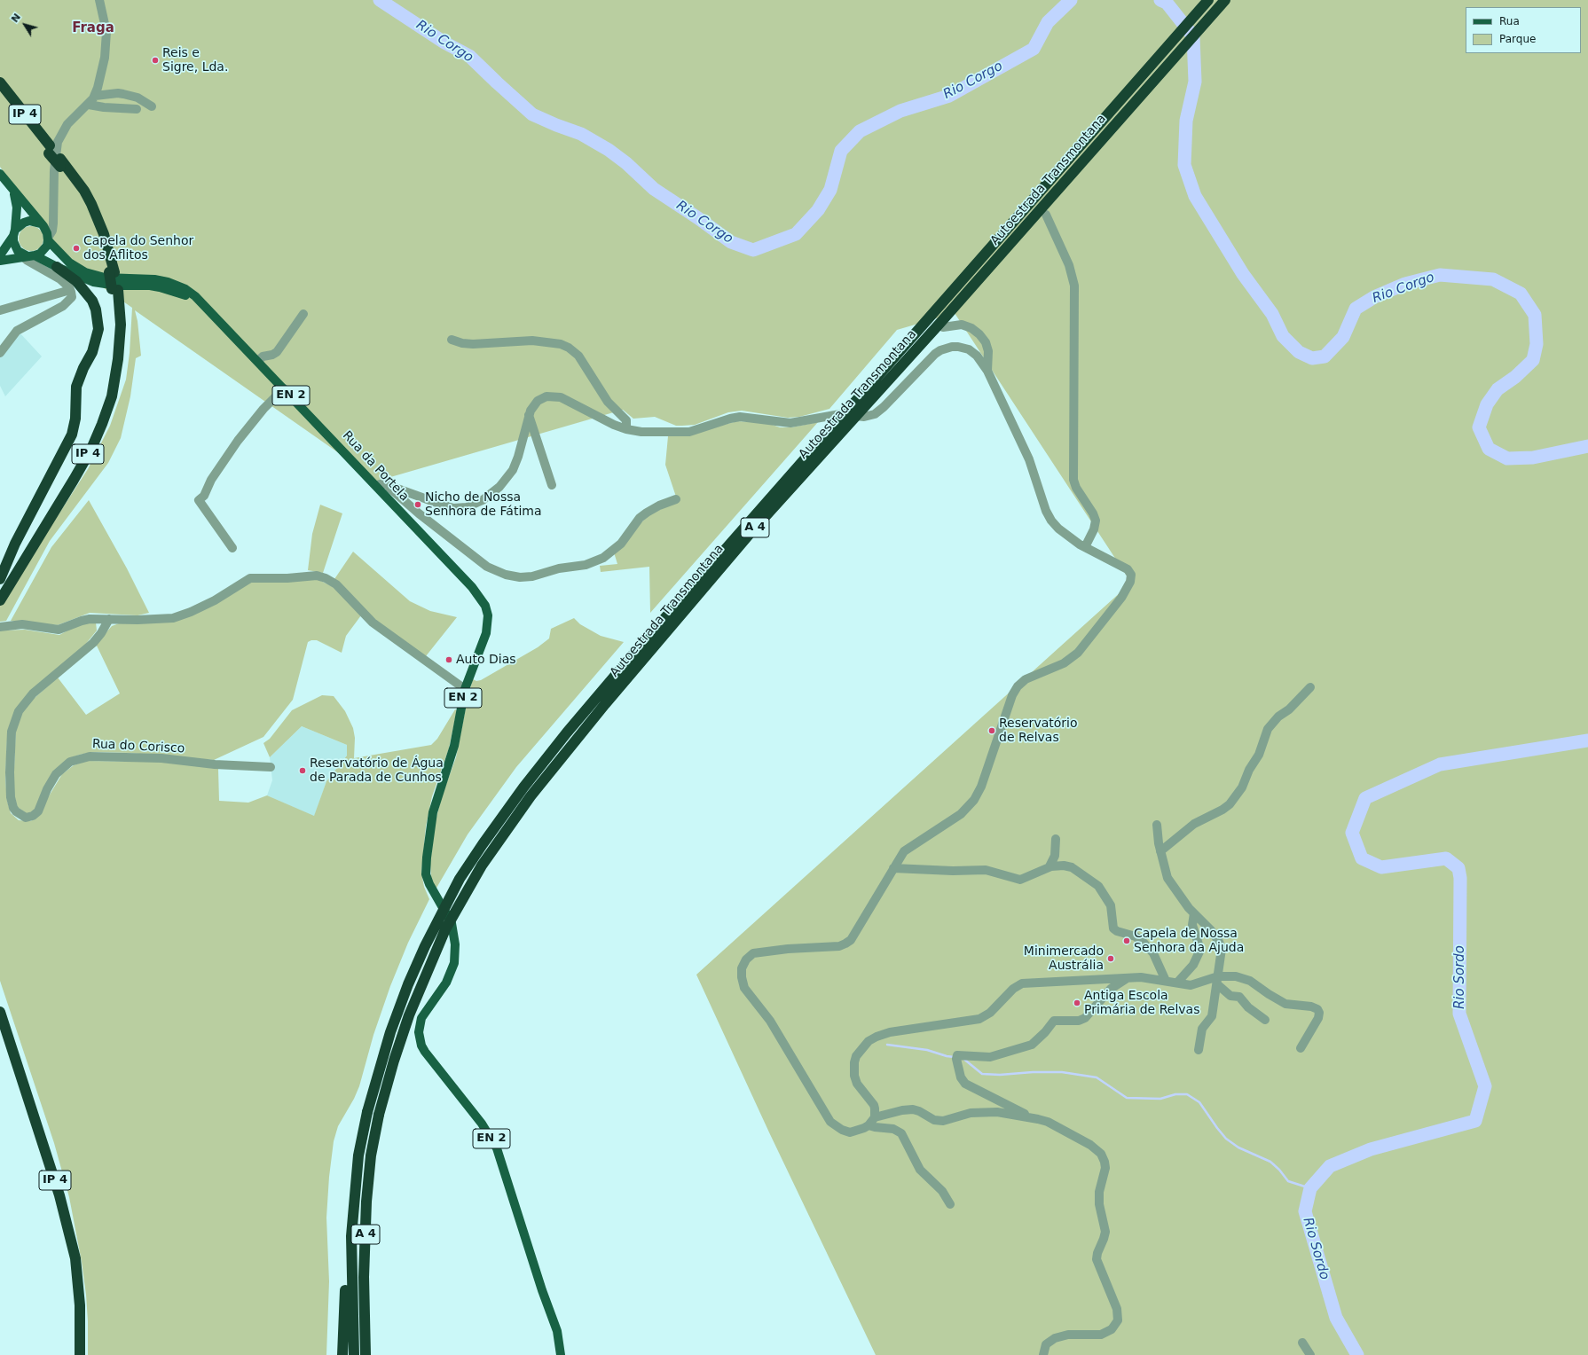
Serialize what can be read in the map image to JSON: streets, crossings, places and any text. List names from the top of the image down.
{
  "streets": {
    "highway": ["IP 4", "Autoestrada Transmontana", "A 4"],
    "main road": ["EN 2", "Rua da Portela"],
    "street": ["Rua do Corisco"]
  },
  "crossings": [
    ["EN 2", "Rua da Portela"]
  ],
  "districts": ["Fraga"],
  "water": ["Rio Corgo", "Rio Sordo"],
  "places": [
    "Reis e Sigre, Lda.",
    "Capela do Senhor dos Aflitos",
    "Nicho de Nossa Senhora de Fátima",
    "Auto Dias",
    "Reservatório de Relvas",
    "Reservatório de Água de Parada de Cunhos",
    "Capela de Nossa Senhora da Ajuda",
    "Minimercado Austrália",
    "Antiga Escola Primária de Relvas"
  ],
  "legend": ["Rua", "Parque"],
  "north": "top left"
}
